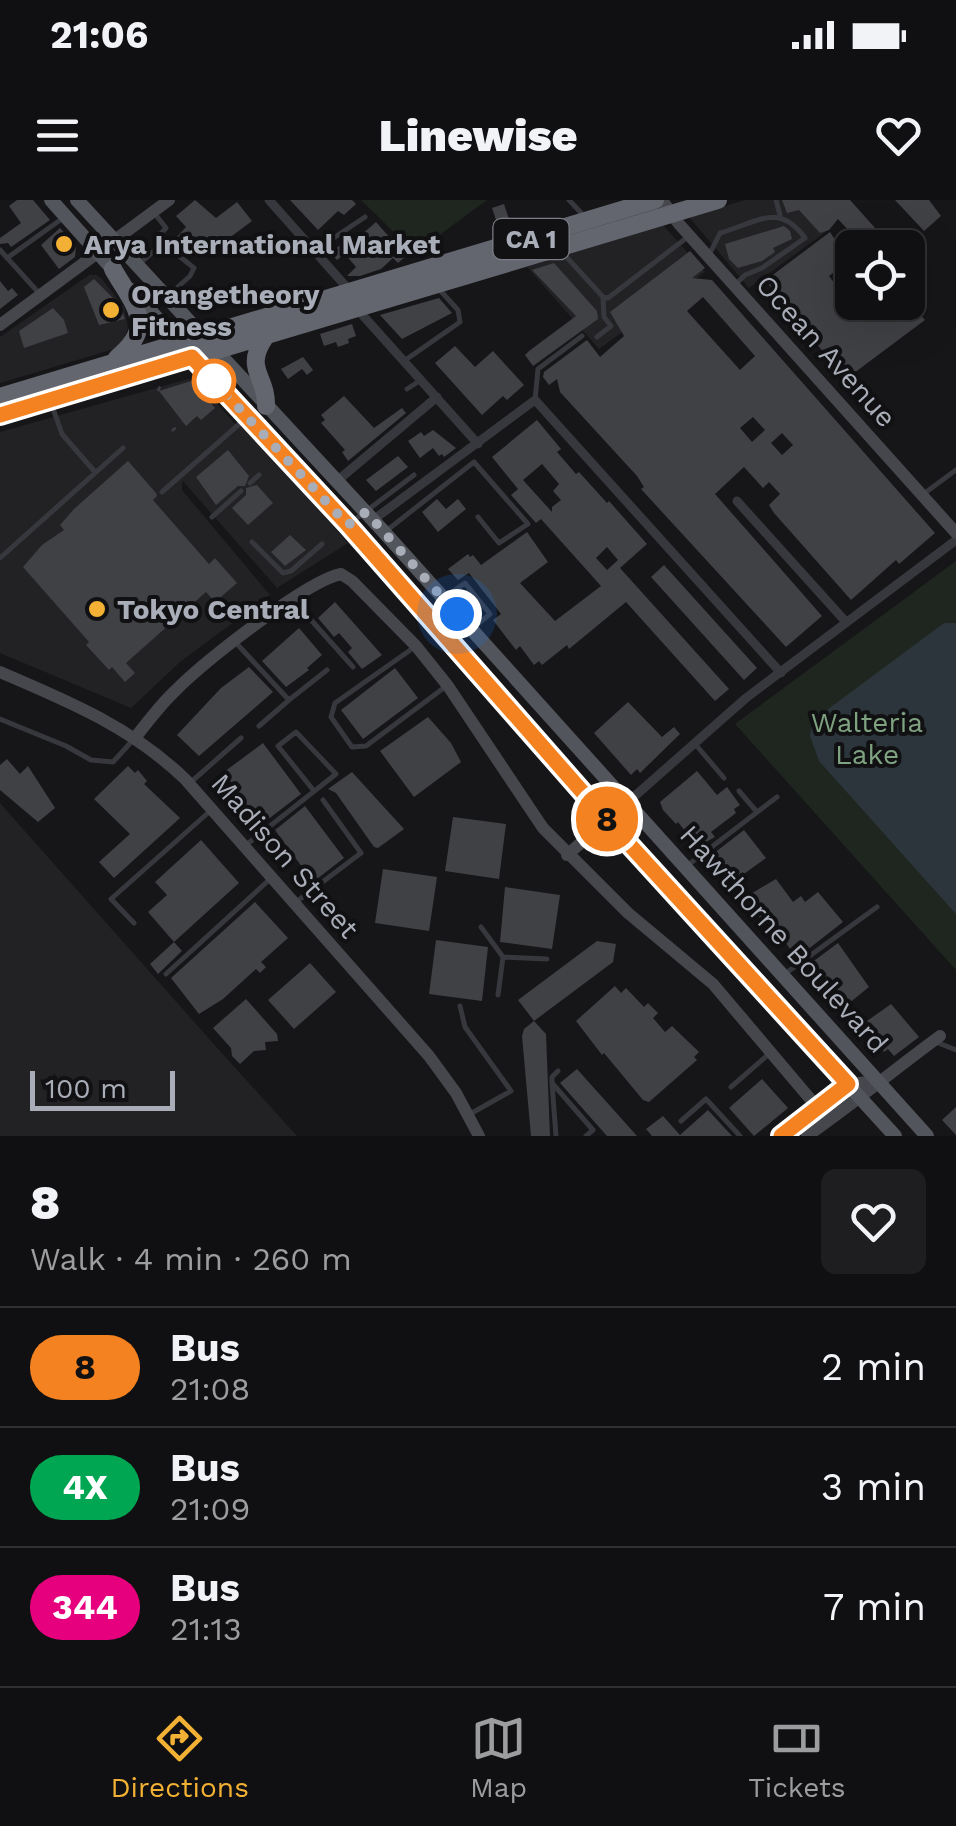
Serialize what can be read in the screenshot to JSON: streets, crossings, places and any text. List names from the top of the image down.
{
  "streets": {
    "highway": ["CA 1"],
    "main road": ["Hawthorne Boulevard"],
    "street": ["Ocean Avenue", "Madison Street"]
  },
  "crossings": [
    ["CA 1", "Ocean Avenue"],
    ["CA 1", "Hawthorne Boulevard"]
  ],
  "parks": ["Walteria Lake"],
  "places": ["Arya International Market", "Orangetheory Fitness", "Tokyo Central"],
  "lines": ["bus line 8"],
  "scale_bar": "100 m",
  "page": {
    "status": "21:06",
    "header": "Linewise",
    "on_map": "8",
    "scale": "100 m",
    "heading": ["8", "Walk · 4 min · 260 m"],
    "list": [
      {
        "mark": "8",
        "name": "Bus",
        "note": "21:08",
        "value": "2 min"
      },
      {
        "mark": "4X",
        "name": "Bus",
        "note": "21:09",
        "value": "3 min"
      },
      {
        "mark": "344",
        "name": "Bus",
        "note": "21:13",
        "value": "7 min"
      }
    ],
    "tabs": ["Directions", "Map", "Tickets"]
  }
}
